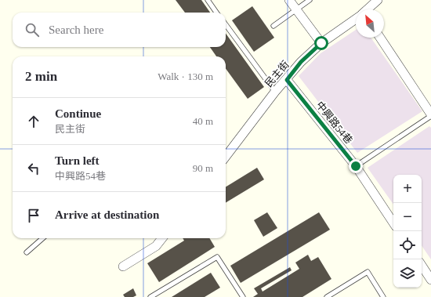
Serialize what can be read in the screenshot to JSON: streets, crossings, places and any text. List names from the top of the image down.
{
  "streets": {
    "street": ["民主街", "中興路54巷"]
  },
  "crossings": [
    ["民主街", "中興路54巷"]
  ],
  "north": "top left",
  "page": {
    "search": "Search here",
    "heading": ["2 min", "Walk · 130 m"],
    "list": [
      ["Continue", "民主街", "40 m"],
      ["Turn left", "中興路54巷", "90 m"],
      "Arrive at destination"
    ],
    "map_buttons": ["+", "−"]
  }
}
